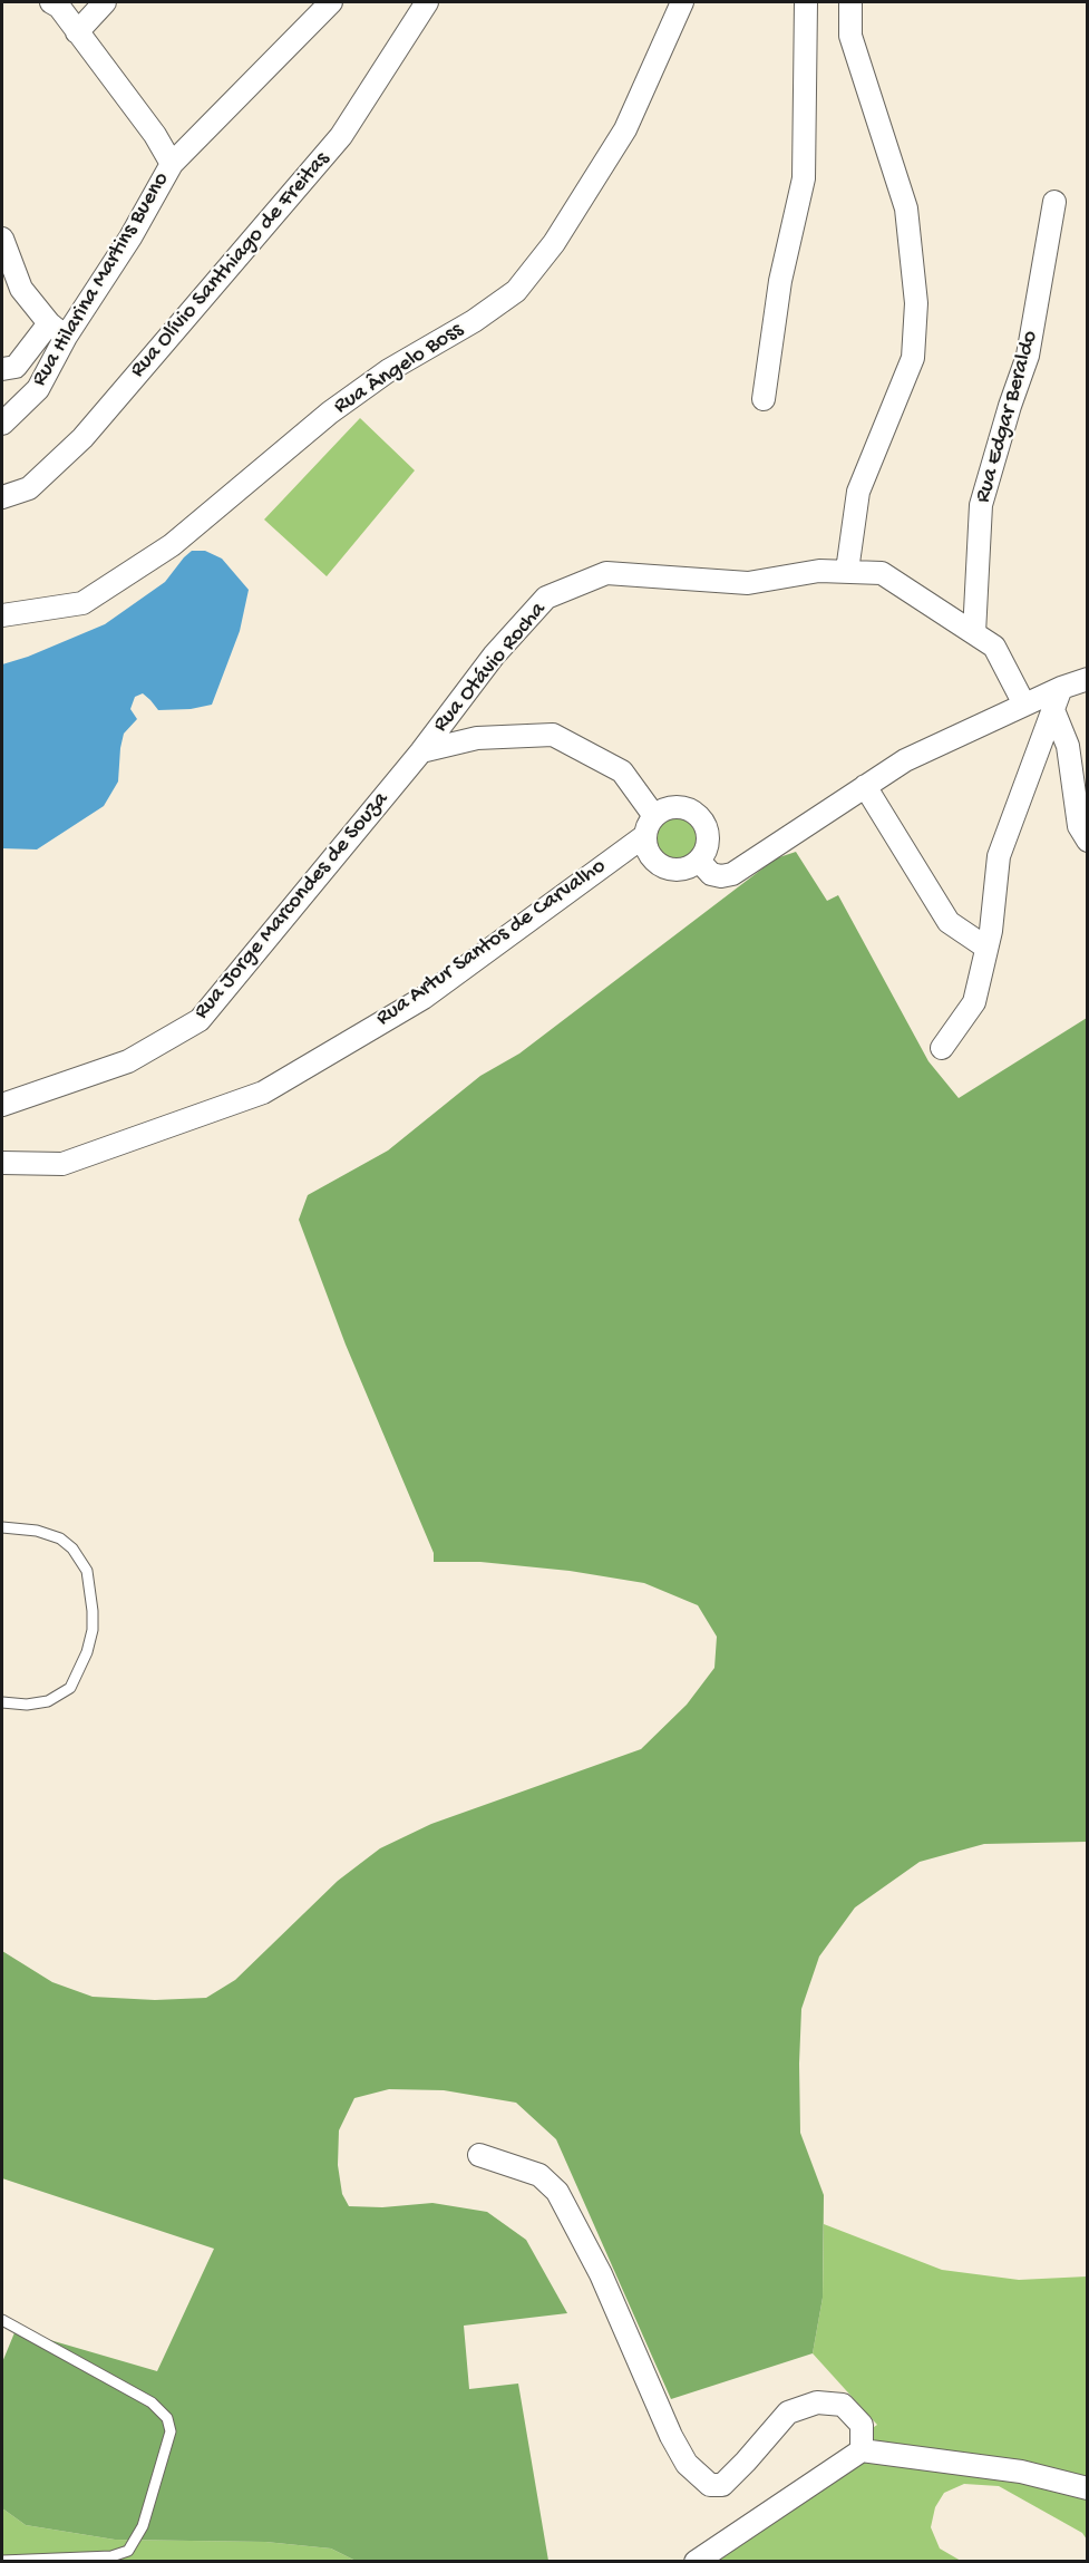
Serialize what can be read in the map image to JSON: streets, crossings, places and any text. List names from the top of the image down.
{
  "streets": {
    "street": [
      "Rua Olívio Santhiago de Freitas",
      "Rua Hilarina Martins Bueno",
      "Rua Ângelo Boss",
      "Rua Edgar Beraldo",
      "Rua Otávio Rocha",
      "Rua Jorge Marcondes de Souza",
      "Rua Artur Santos de Carvalho"
    ]
  },
  "crossings": [
    ["Rua Edgar Beraldo", "Rua Otávio Rocha"],
    ["Rua Otávio Rocha", "Rua Jorge Marcondes de Souza"]
  ]
}
